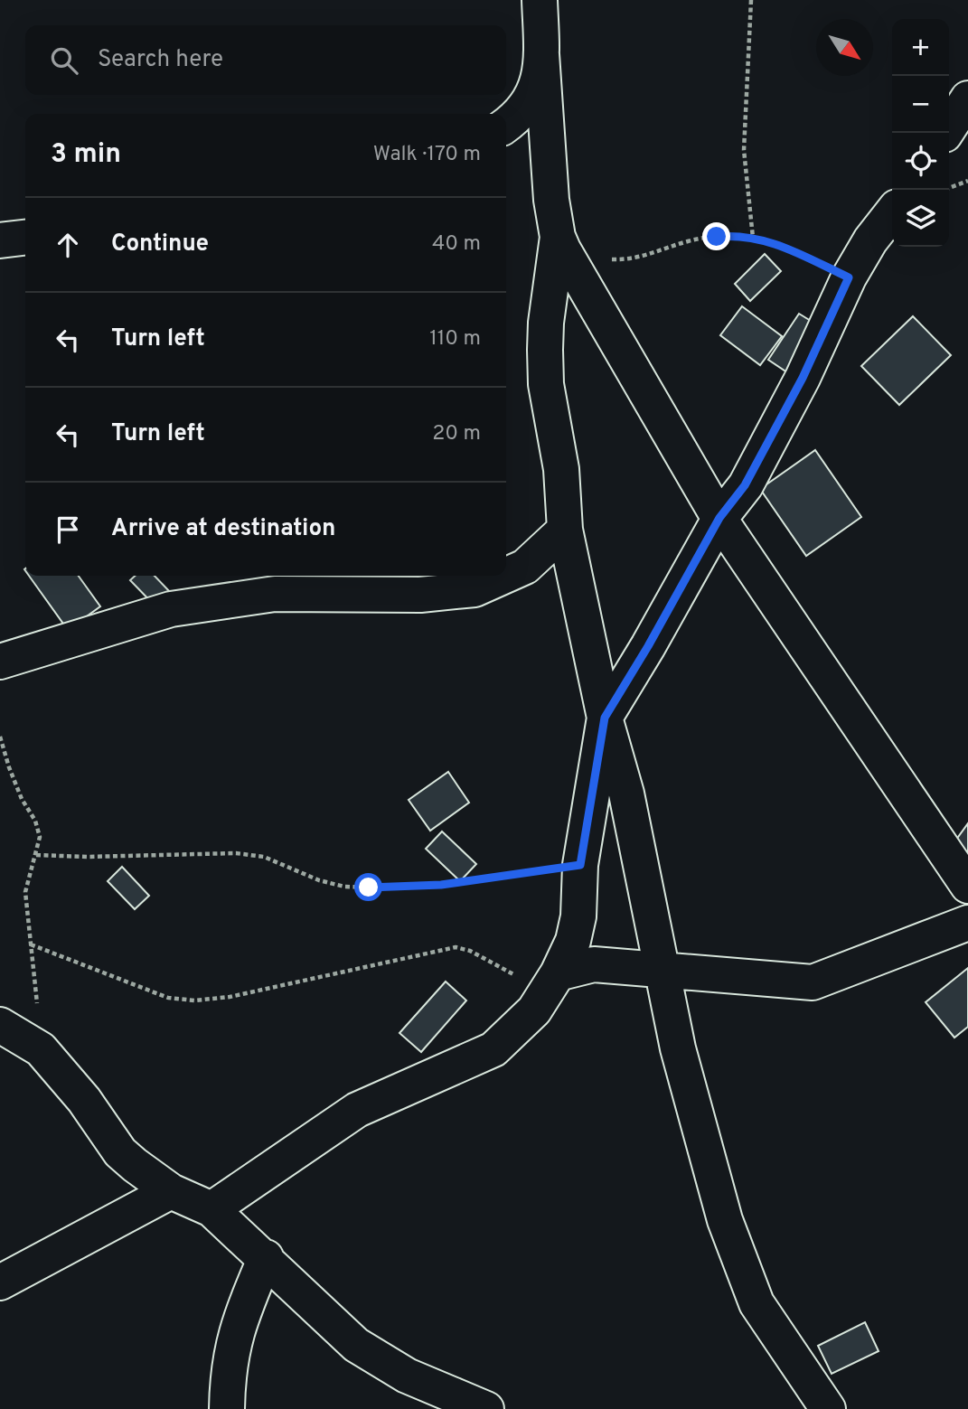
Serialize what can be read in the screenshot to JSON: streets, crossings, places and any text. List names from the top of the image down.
{
  "north": "bottom right",
  "page": {
    "map_buttons": ["+", "−"],
    "search": "Search here",
    "heading": ["3 min", "Walk · 170 m"],
    "list": [
      ["Continue", "40 m"],
      ["Turn left", "110 m"],
      ["Turn left", "20 m"],
      "Arrive at destination"
    ]
  }
}
